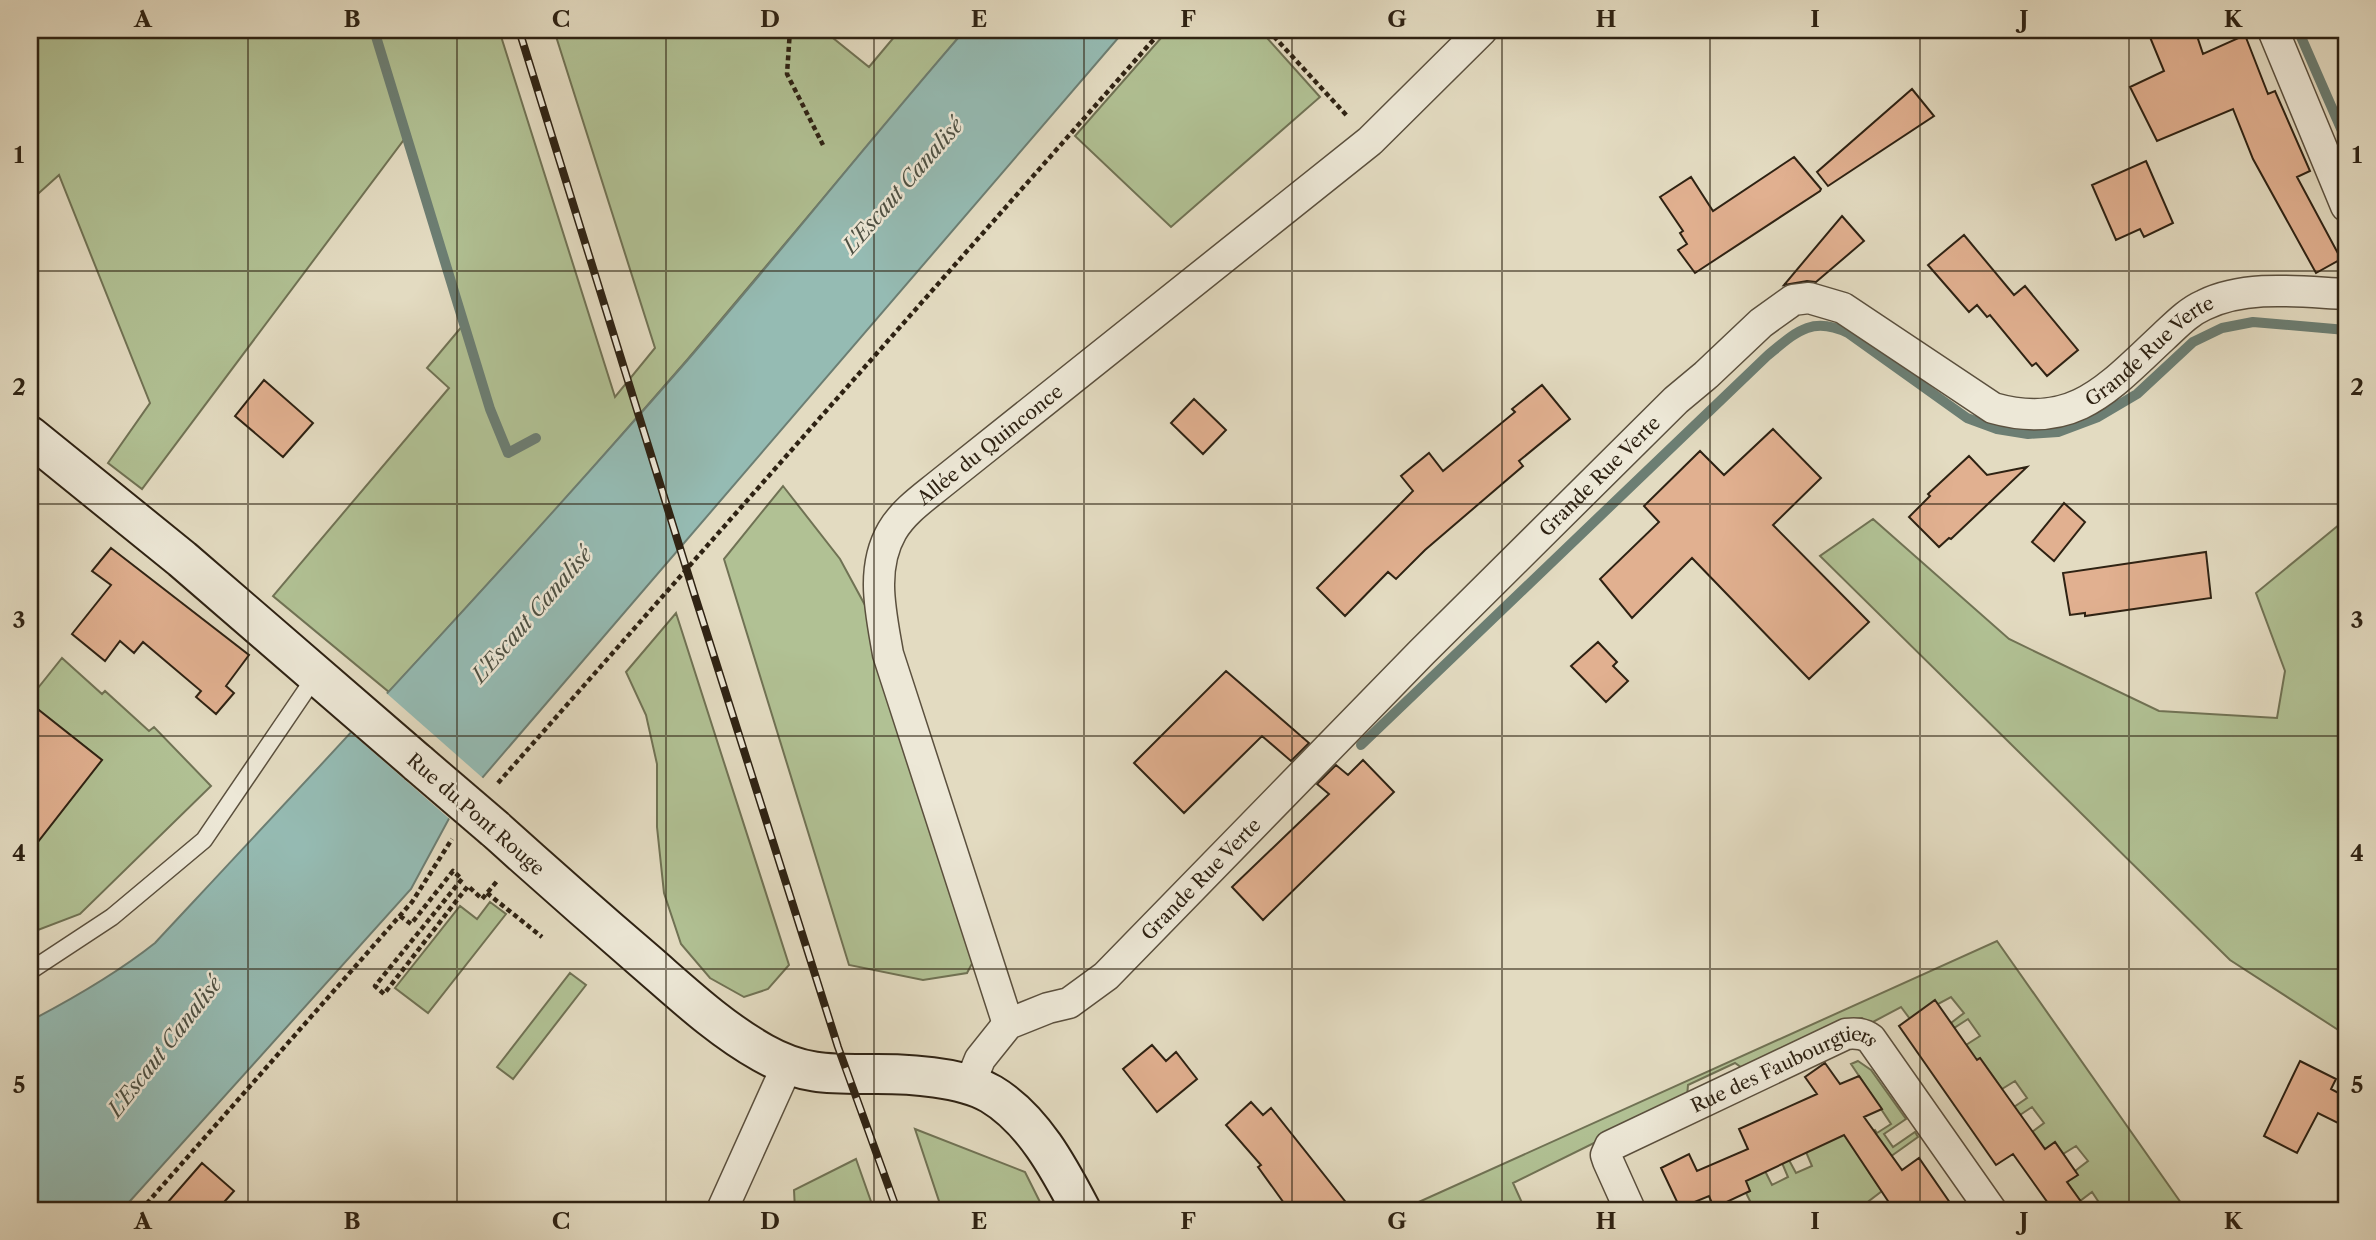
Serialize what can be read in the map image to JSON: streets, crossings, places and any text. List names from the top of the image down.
{
  "streets": {
    "main road": ["Rue du Pont Rouge"],
    "street": ["Grande Rue Verte", "Allée du Quinconce", "Rue des Faubourgtiers"]
  },
  "crossings": [
    ["Grande Rue Verte", "Allée du Quinconce"],
    ["Grande Rue Verte", "Rue du Pont Rouge"]
  ],
  "water": ["L'Escaut Canalisé"],
  "grid": {
    "columns": [
      "A",
      "B",
      "C",
      "D",
      "E",
      "F",
      "G",
      "H",
      "I",
      "J",
      "K"
    ],
    "rows": [
      "1",
      "2",
      "3",
      "4",
      "5"
    ]
  }
}
